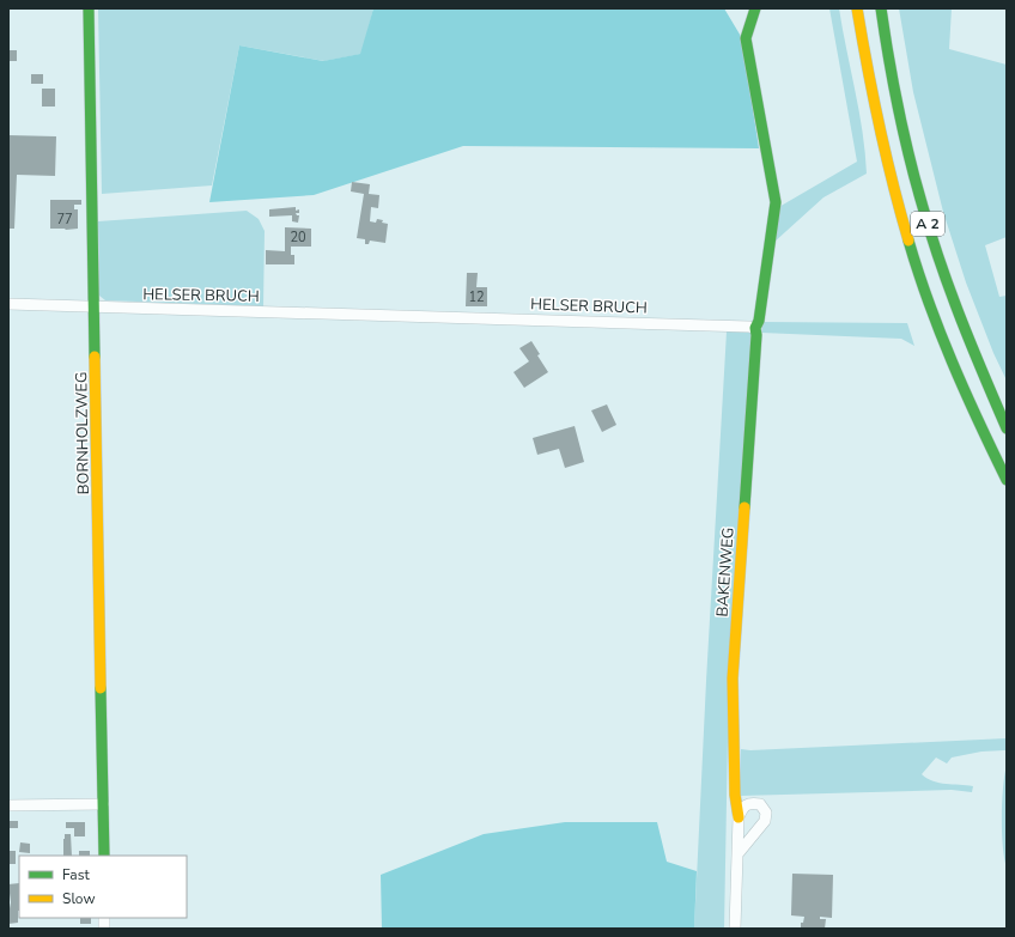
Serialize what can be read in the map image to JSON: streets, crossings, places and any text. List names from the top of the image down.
{
  "streets": {
    "main road": ["A 2", "BORNHOLZWEG", "BAKENWEG"],
    "street": ["HELSER BRUCH"]
  },
  "crossings": [
    ["HELSER BRUCH", "BORNHOLZWEG"],
    ["HELSER BRUCH", "BAKENWEG"]
  ],
  "house_numbers": ["77", "20", "12"],
  "legend": ["Fast", "Slow"]
}
